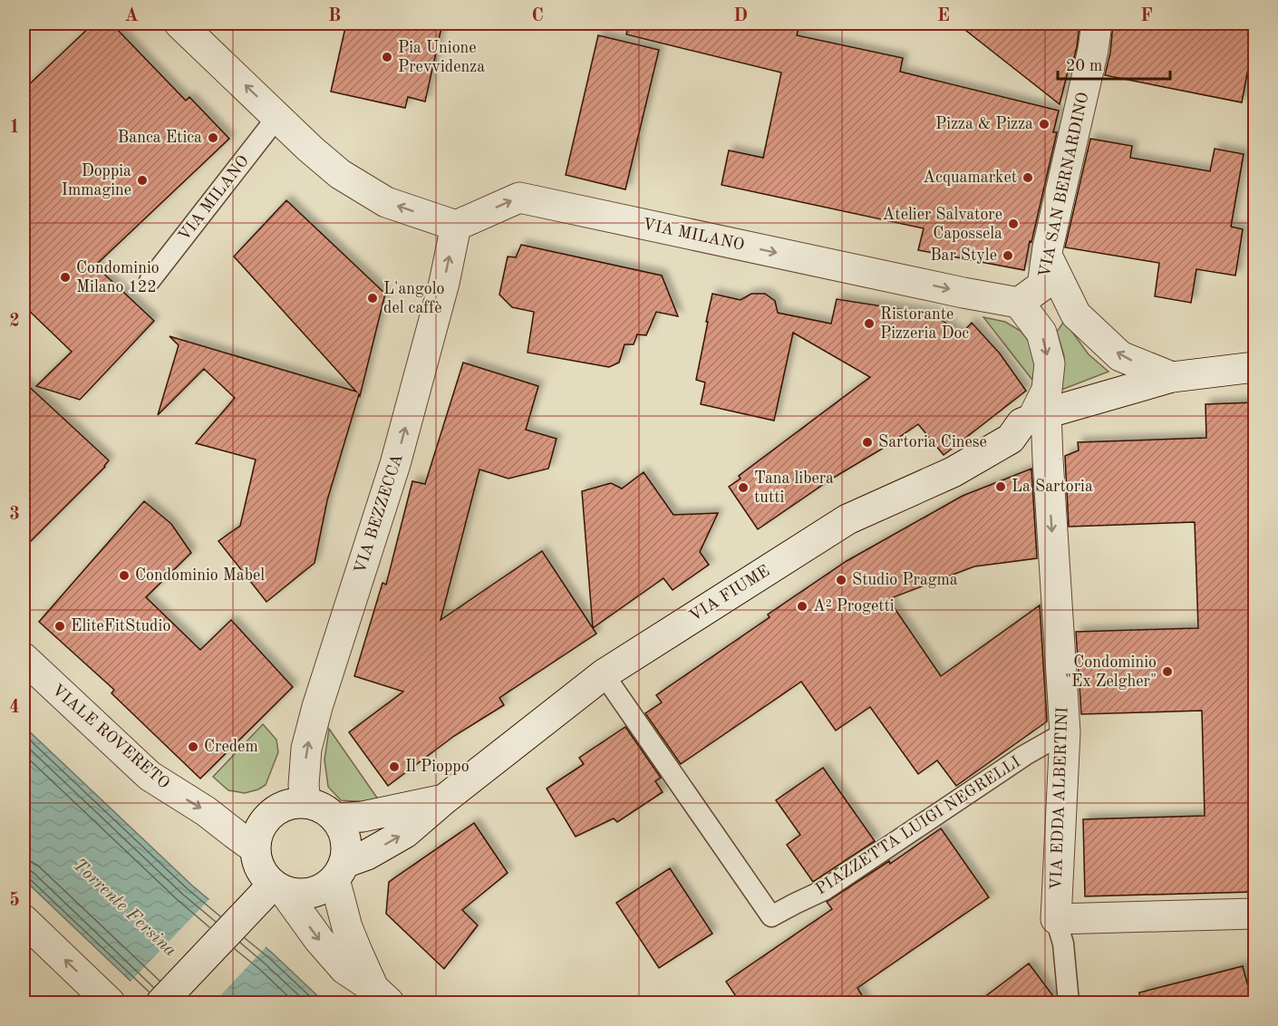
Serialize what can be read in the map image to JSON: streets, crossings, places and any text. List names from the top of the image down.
{
  "streets": {
    "street": [
      "VIA SAN BERNARDINO",
      "VIA MILANO",
      "VIA BEZZECCA",
      "VIA FIUME",
      "VIALE ROVERETO",
      "VIA EDDA ALBERTINI"
    ],
    "lane": ["PIAZZETTA LUIGI NEGRELLI"]
  },
  "crossings": [
    ["VIA SAN BERNARDINO", "VIA MILANO"],
    ["VIA MILANO", "VIA BEZZECCA"],
    ["VIA BEZZECCA", "VIA FIUME"],
    ["VIA BEZZECCA", "VIALE ROVERETO"],
    ["VIA FIUME", "VIALE ROVERETO"],
    ["VIA FIUME", "VIA EDDA ALBERTINI"],
    ["VIA FIUME", "PIAZZETTA LUIGI NEGRELLI"],
    ["VIA EDDA ALBERTINI", "PIAZZETTA LUIGI NEGRELLI"]
  ],
  "one_way": ["VIA MILANO", "VIA BEZZECCA", "VIA EDDA ALBERTINI"],
  "water": ["Torrente Fersina"],
  "places": [
    "Pia Unione Prevvidenza",
    "Pizza & Pizza",
    "Banca Etica",
    "Acquamarket",
    "Doppia Immagine",
    "Atelier Salvatore Capossela",
    "Bar Style",
    "Condominio Milano 122",
    "L'angolo del caffè",
    "Ristorante Pizzeria Doc",
    "Sartoria Cinese",
    "La Sartoria",
    "Tana libera tutti",
    "Condominio Mabel",
    "Studio Pragma",
    "A² Progetti",
    "EliteFitStudio",
    "Condominio \"Ex Zelgher\"",
    "Credem",
    "Il Pioppo"
  ],
  "scale_bar": "20 m",
  "grid": {
    "columns": [
      "A",
      "B",
      "C",
      "D",
      "E",
      "F"
    ],
    "rows": [
      "1",
      "2",
      "3",
      "4",
      "5"
    ]
  }
}
